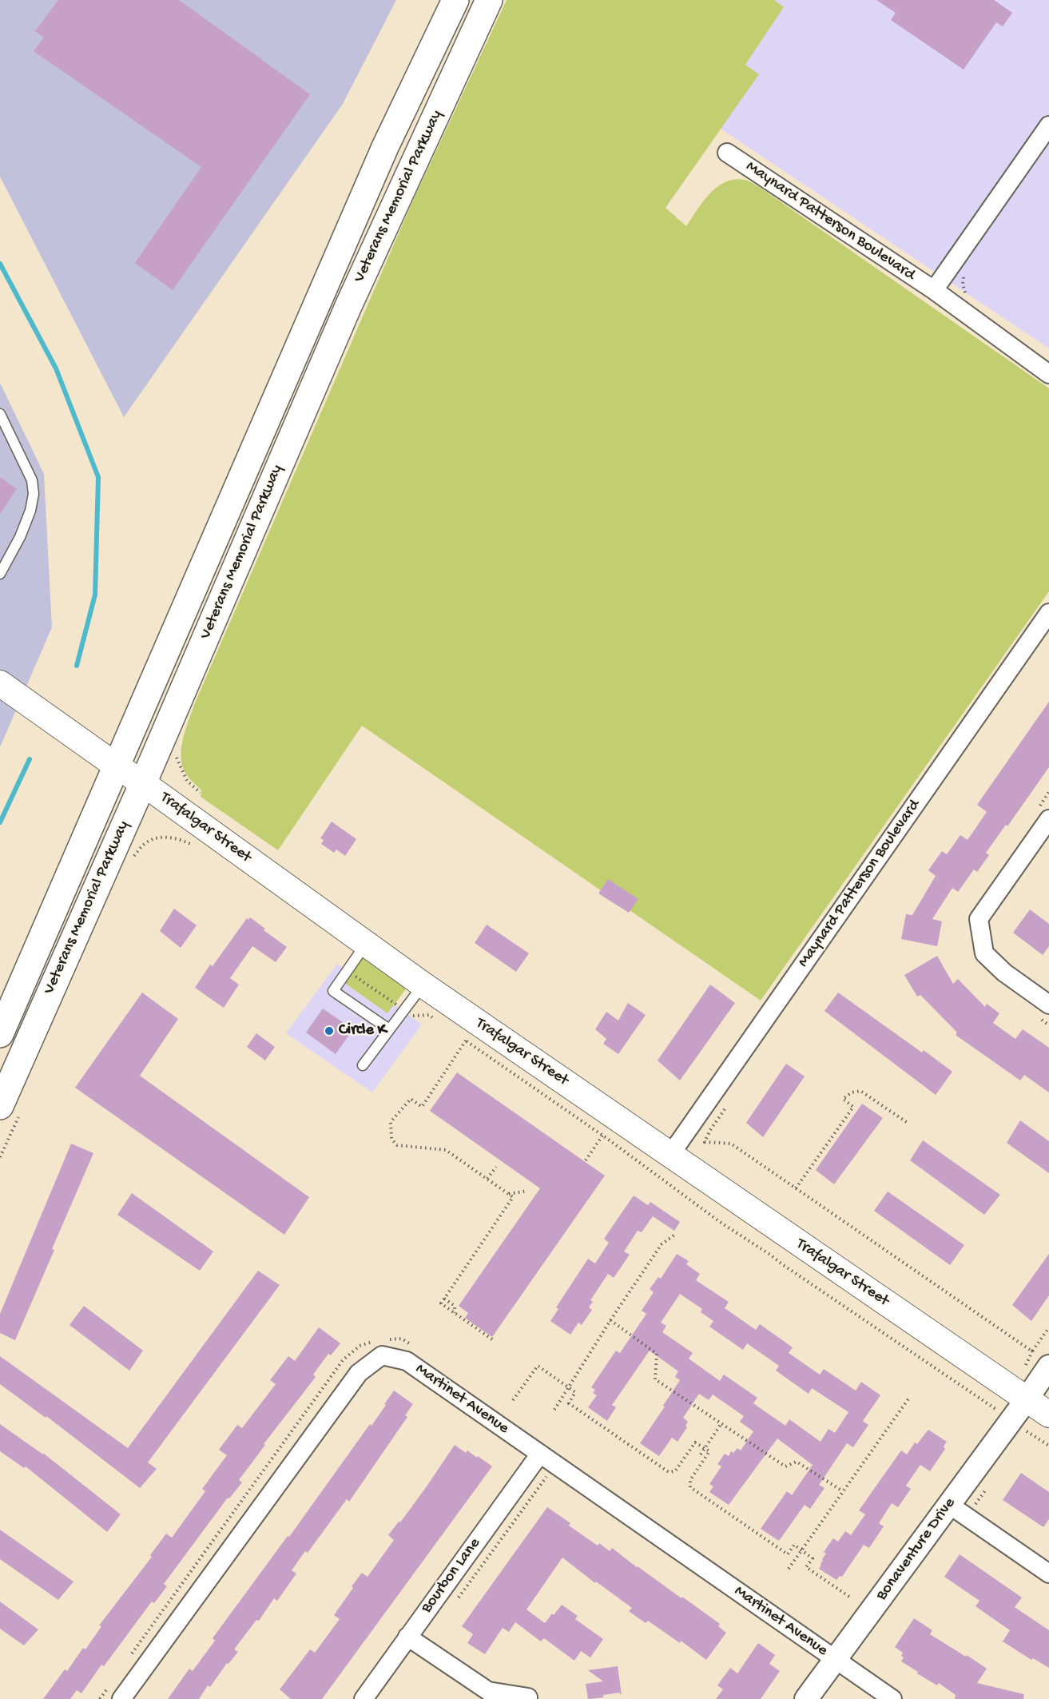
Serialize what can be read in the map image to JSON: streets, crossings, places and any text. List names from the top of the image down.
{
  "streets": {
    "highway": ["Veterans Memorial Parkway"],
    "main road": ["Trafalgar Street"],
    "street": [
      "Maynard Patterson Boulevard",
      "Martinet Avenue",
      "Bonaventure Drive",
      "Bourbon Lane"
    ]
  },
  "crossings": [
    ["Veterans Memorial Parkway", "Trafalgar Street"],
    ["Maynard Patterson Boulevard", "Trafalgar Street"],
    ["Trafalgar Street", "Bonaventure Drive"],
    ["Martinet Avenue", "Bonaventure Drive"],
    ["Martinet Avenue", "Bourbon Lane"]
  ],
  "places": ["Circle K"]
}
